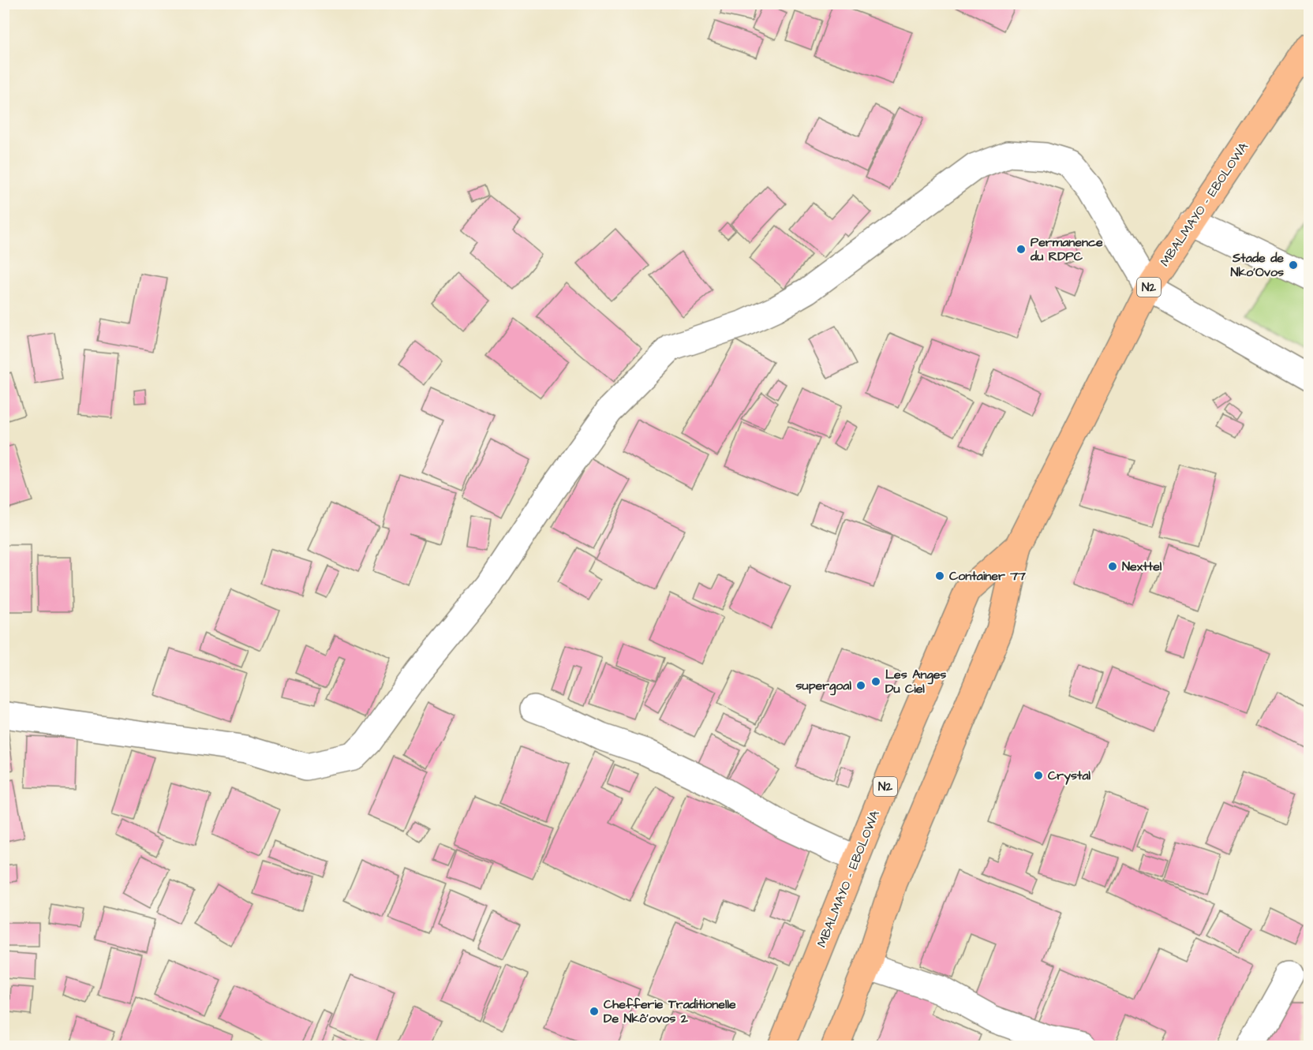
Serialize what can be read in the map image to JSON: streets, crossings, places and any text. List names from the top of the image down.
{
  "streets": {
    "highway": ["MBALMAYO - EBOLOWA", "N2"]
  },
  "places": [
    "Permanence du RDPC",
    "Stade de Nko'Ovos",
    "Nexttel",
    "Container 77",
    "Les Anges Du Ciel",
    "supergoal",
    "Crystal",
    "Chefferie Traditionelle De Nkô’ovos 2"
  ]
}
